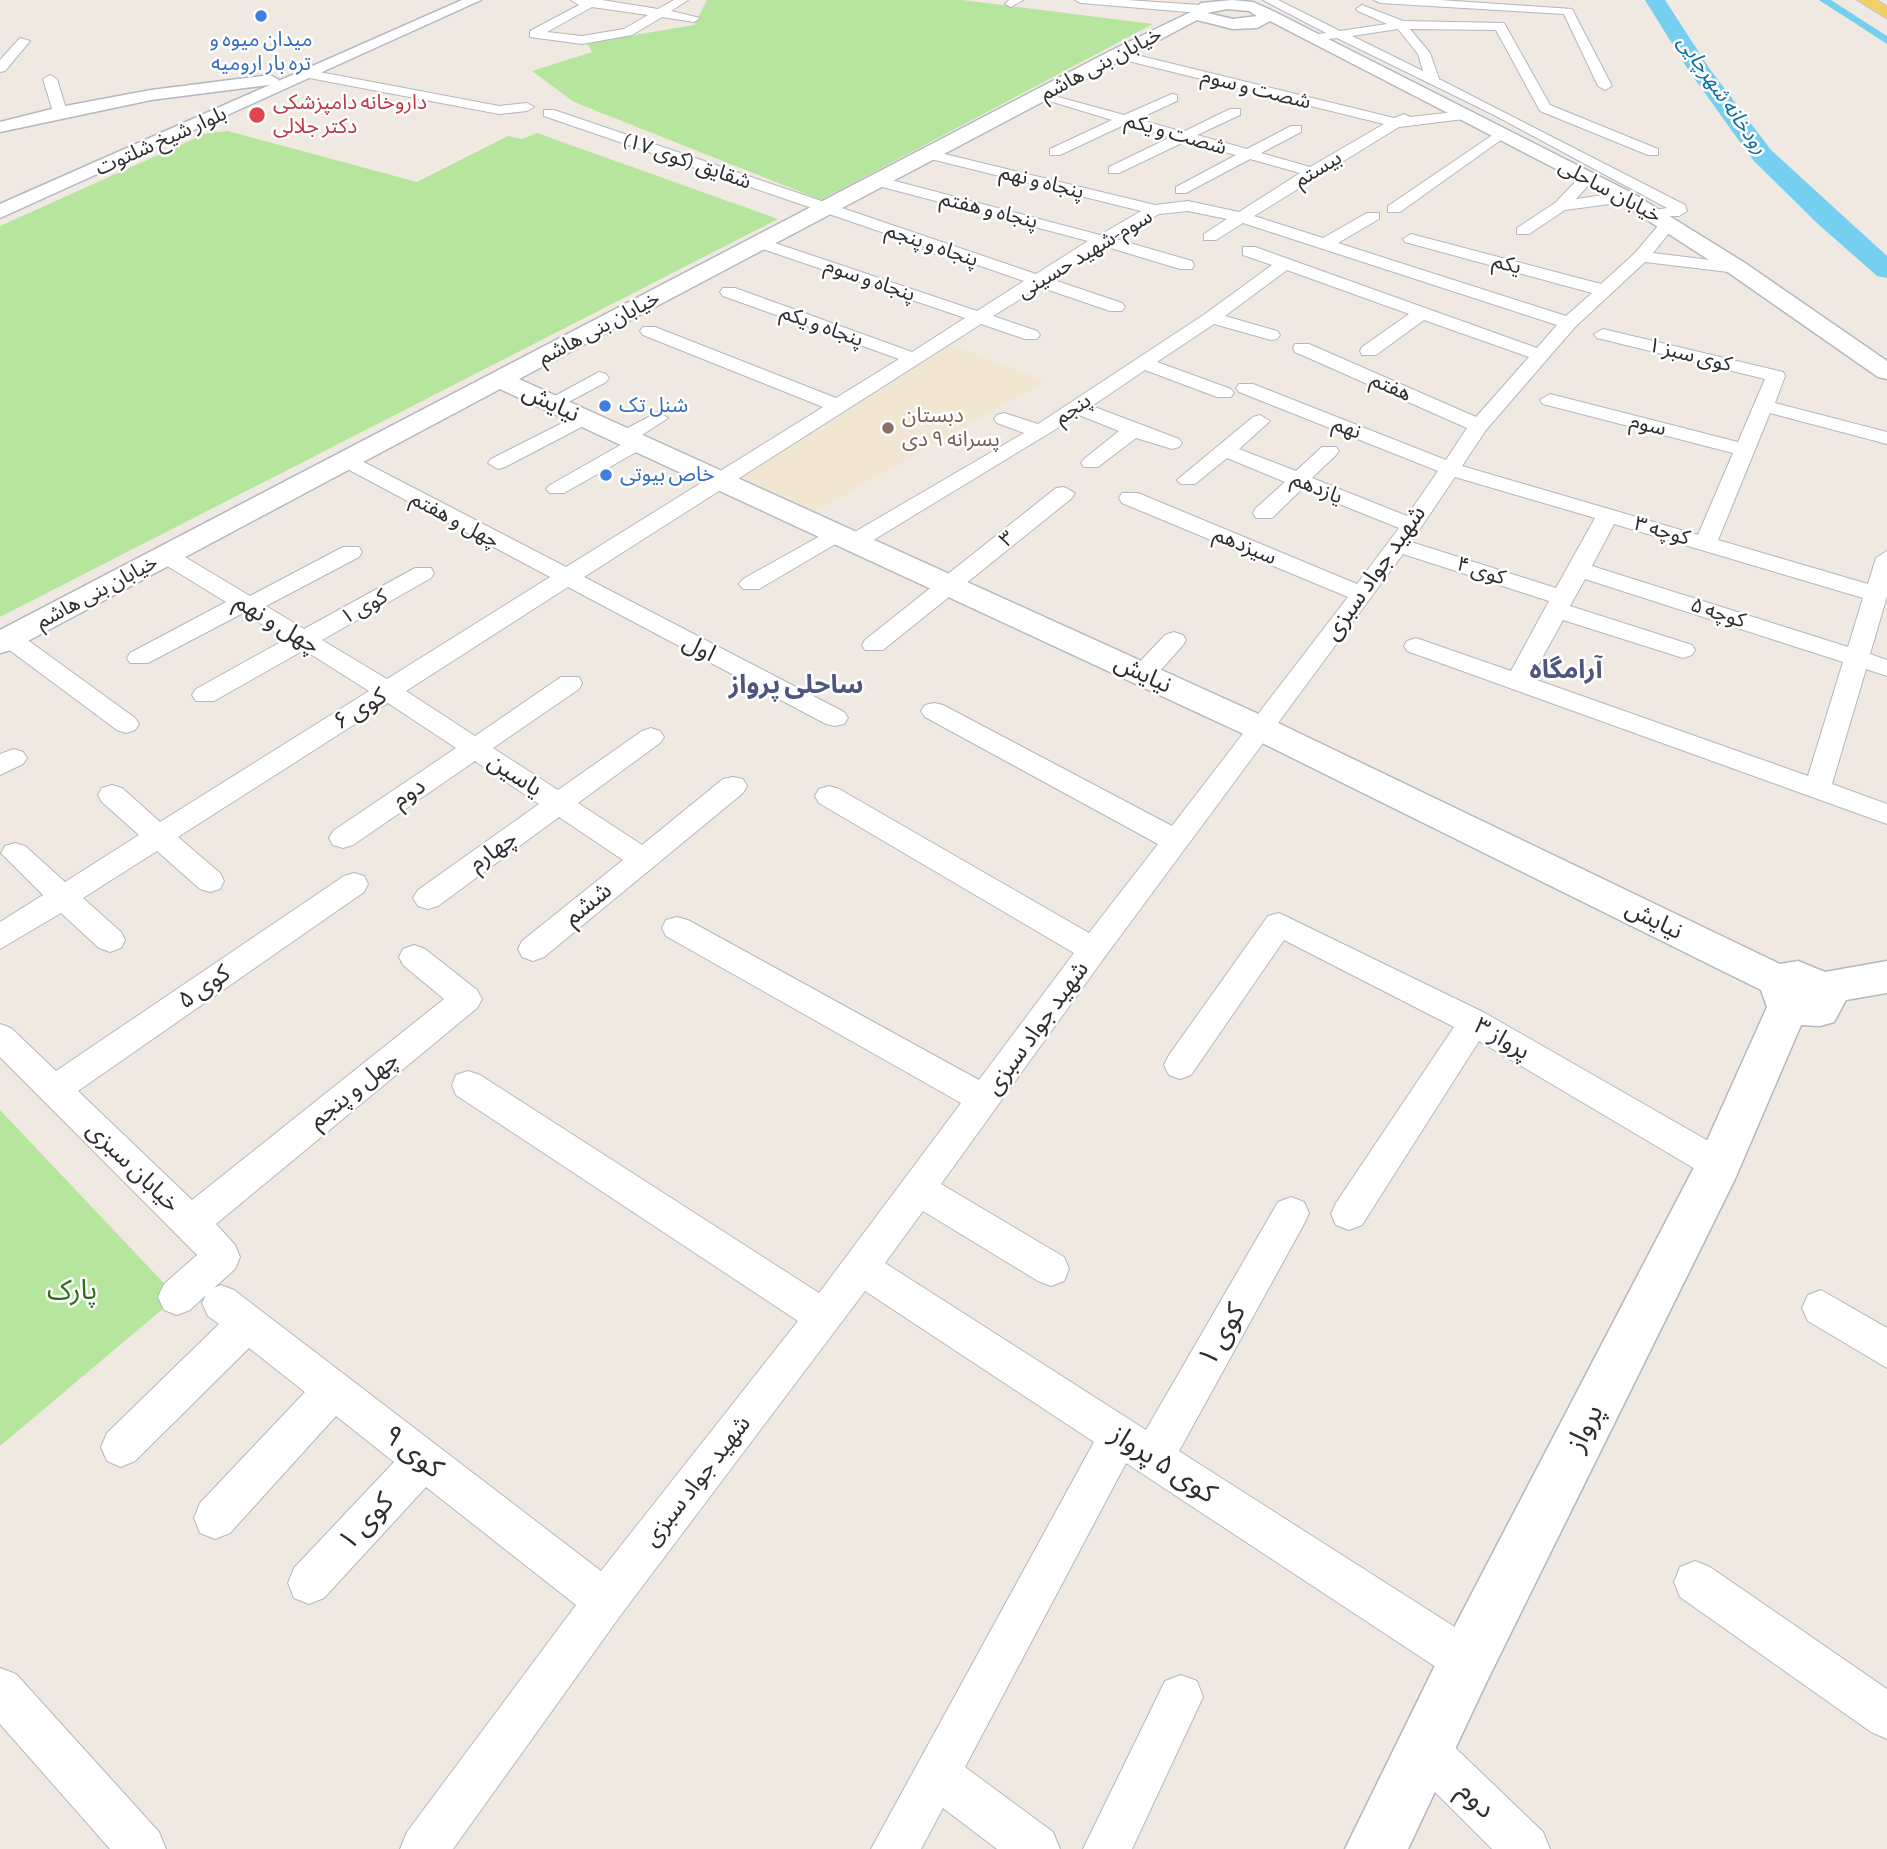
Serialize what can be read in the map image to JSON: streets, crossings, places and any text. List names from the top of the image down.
{
  "streets": {
    "street": [
      "خیابان بنی هاشم",
      "شصت و سوم",
      "شصت و یکم",
      "بلوار شیخ شلتوت",
      "شقایق (کوی ۱۷)",
      "بیستم",
      "پنجاه و نهم",
      "خیابان ساحلی",
      "پنجاه و هفتم",
      "پنجاه و پنجم",
      "سوم-شهید حسینی",
      "یکم",
      "پنجاه و سوم",
      "پنجاه و یکم",
      "کوی سبز ۱",
      "هفتم",
      "نیایش",
      "پنجم",
      "سوم",
      "نهم",
      "یازدهم",
      "چهل و هفتم",
      "کوچه ۳",
      "۳",
      "سیزدهم",
      "کوی ۴",
      "شهید جواد سبزی",
      "کوی ۱",
      "کوچه ۵",
      "چهل و نهم",
      "اول",
      "کوی ۶",
      "یاسین",
      "دوم",
      "چهارم",
      "ششم",
      "کوی ۵",
      "پرواز ۳",
      "چهل و پنجم",
      "خیابان سبزی",
      "پرواز",
      "کوی ۹",
      "کوی ۵ پرواز"
    ]
  },
  "crossings": [
    ["خیابان بنی هاشم", "شصت و سوم"],
    ["خیابان بنی هاشم", "شصت و یکم"],
    ["خیابان بنی هاشم", "شقایق (کوی ۱۷)"],
    ["خیابان بنی هاشم", "پنجاه و نهم"],
    ["خیابان بنی هاشم", "پنجاه و هفتم"],
    ["خیابان بنی هاشم", "پنجاه و پنجم"],
    ["خیابان بنی هاشم", "پنجاه و سوم"],
    ["خیابان بنی هاشم", "نیایش"],
    ["خیابان بنی هاشم", "چهل و هفتم"],
    ["خیابان بنی هاشم", "چهل و نهم"],
    ["شصت و سوم", "بیستم"],
    ["شصت و یکم", "بیستم"],
    ["شقایق (کوی ۱۷)", "پنجاه و پنجم"],
    ["بیستم", "خیابان ساحلی"],
    ["بیستم", "سوم-شهید حسینی"],
    ["پنجاه و نهم", "سوم-شهید حسینی"],
    ["خیابان ساحلی", "شهید جواد سبزی"],
    ["پنجاه و هفتم", "سوم-شهید حسینی"],
    ["پنجاه و پنجم", "سوم-شهید حسینی"],
    ["سوم-شهید حسینی", "پنجاه و سوم"],
    ["سوم-شهید حسینی", "پنجاه و یکم"],
    ["سوم-شهید حسینی", "نیایش"],
    ["سوم-شهید حسینی", "شهید جواد سبزی"],
    ["سوم-شهید حسینی", "کوی ۶"],
    ["یکم", "شهید جواد سبزی"],
    ["هفتم", "شهید جواد سبزی"],
    ["نیایش", "پنجم"],
    ["نیایش", "۳"],
    ["نیایش", "شهید جواد سبزی"],
    ["نیایش", "کوی ۶"],
    ["نیایش", "پرواز"],
    ["نهم", "کوچه ۳"],
    ["نهم", "شهید جواد سبزی"],
    ["یازدهم", "شهید جواد سبزی"],
    ["چهل و هفتم", "اول"],
    ["چهل و هفتم", "کوی ۶"],
    ["کوچه ۳", "شهید جواد سبزی"],
    ["سیزدهم", "شهید جواد سبزی"],
    ["کوی ۴", "شهید جواد سبزی"],
    ["شهید جواد سبزی", "کوی ۹"],
    ["شهید جواد سبزی", "کوی ۵ پرواز"],
    ["کوی ۱", "چهل و نهم"],
    ["کوی ۱", "کوی ۹"],
    ["کوی ۱", "کوی ۵ پرواز"],
    ["چهل و نهم", "کوی ۶"],
    ["چهل و نهم", "یاسین"],
    ["اول", "کوی ۶"],
    ["کوی ۶", "یاسین"],
    ["یاسین", "دوم"],
    ["یاسین", "چهارم"],
    ["یاسین", "ششم"],
    ["دوم", "پرواز"],
    ["کوی ۵", "خیابان سبزی"],
    ["پرواز ۳", "پرواز"],
    ["چهل و پنجم", "خیابان سبزی"],
    ["پرواز", "کوی ۵ پرواز"]
  ],
  "districts": ["آرامگاه", "ساحلی پرواز"],
  "water": ["رودخانه شهرچایی"],
  "parks": ["پارک"],
  "places": [
    "میدان میوه و تره بار ارومیه",
    "داروخانه دامپزشکی دکتر جلالی",
    "شنل تک",
    "دبستان پسرانه ۹ دی",
    "خاص بیوتی"
  ]
}
